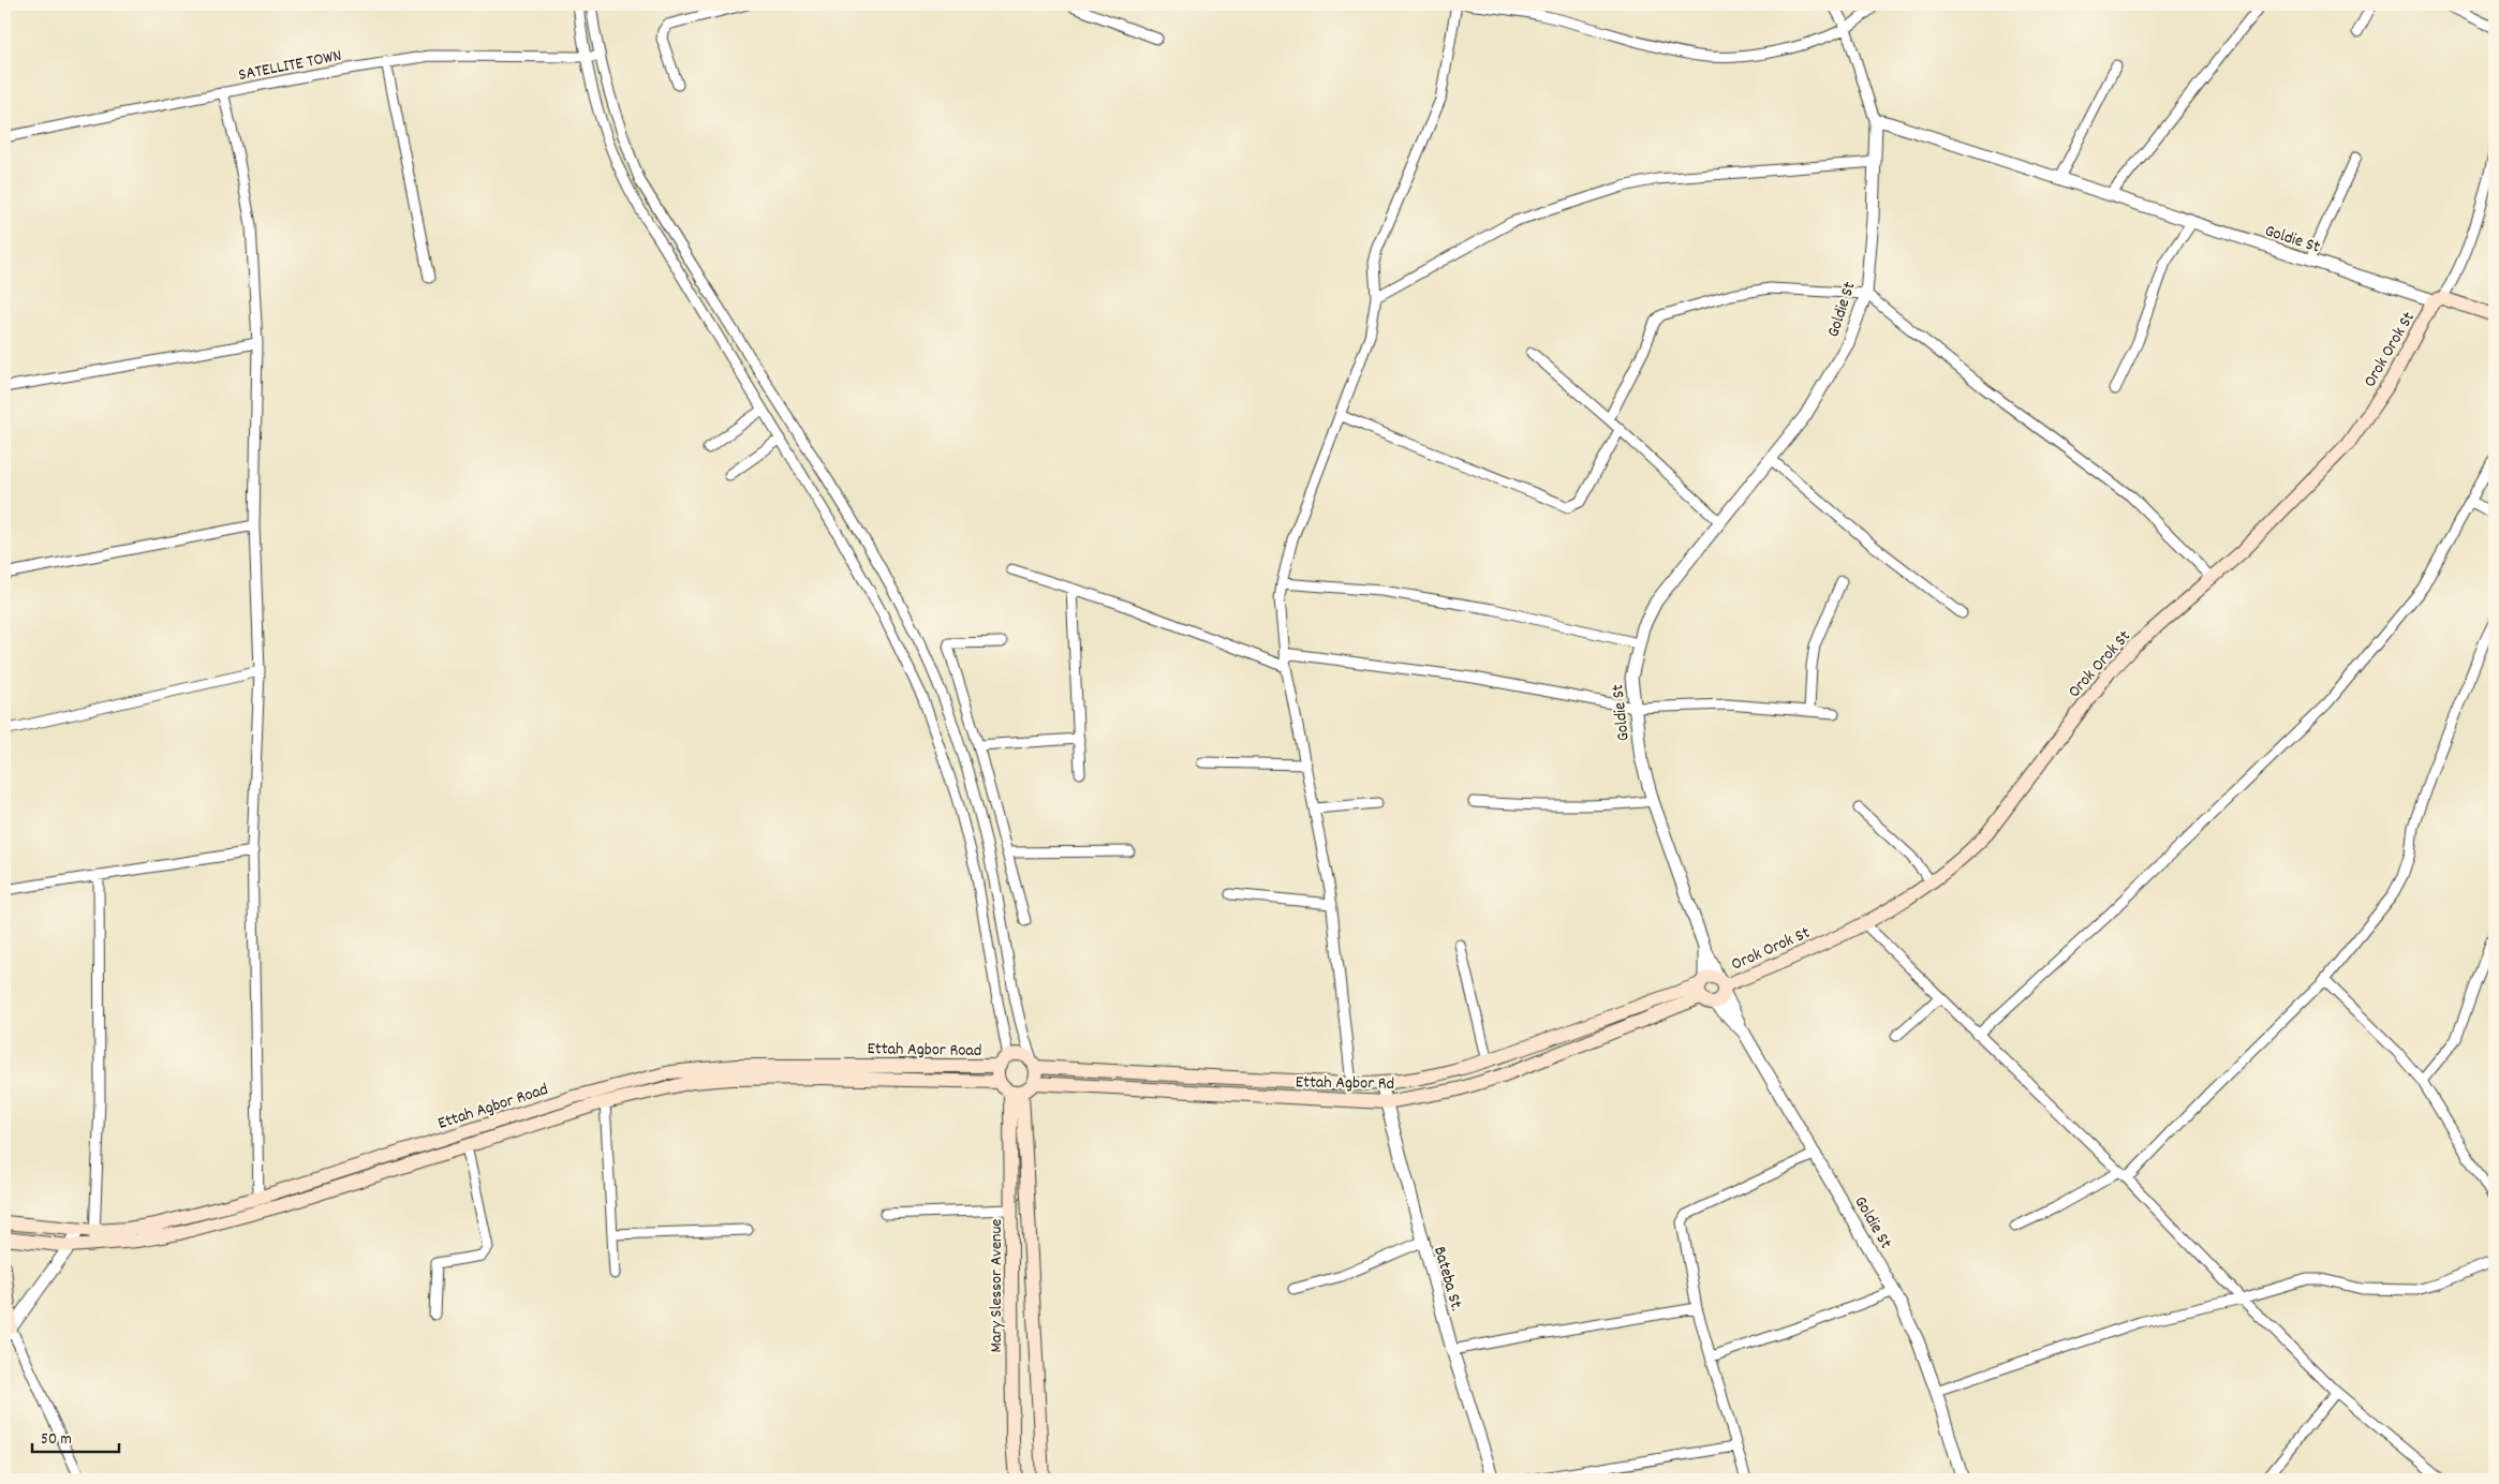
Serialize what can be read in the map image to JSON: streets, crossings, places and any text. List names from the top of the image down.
{
  "streets": {
    "main road": [
      "Orok Orok St",
      "Ettah Agbor Road",
      "Ettah Agbor Rd",
      "Mary Slessor Avenue"
    ],
    "street": ["SATELLITE TOWN", "Goldie St", "Bateba St."]
  },
  "crossings": [
    ["Goldie St", "Orok Orok St"],
    ["Goldie St", "Ettah Agbor Rd"],
    ["Ettah Agbor Road", "Ettah Agbor Rd"],
    ["Ettah Agbor Road", "Mary Slessor Avenue"],
    ["Ettah Agbor Rd", "Bateba St."],
    ["Ettah Agbor Rd", "Mary Slessor Avenue"]
  ],
  "scale_bar": "50 m"
}
